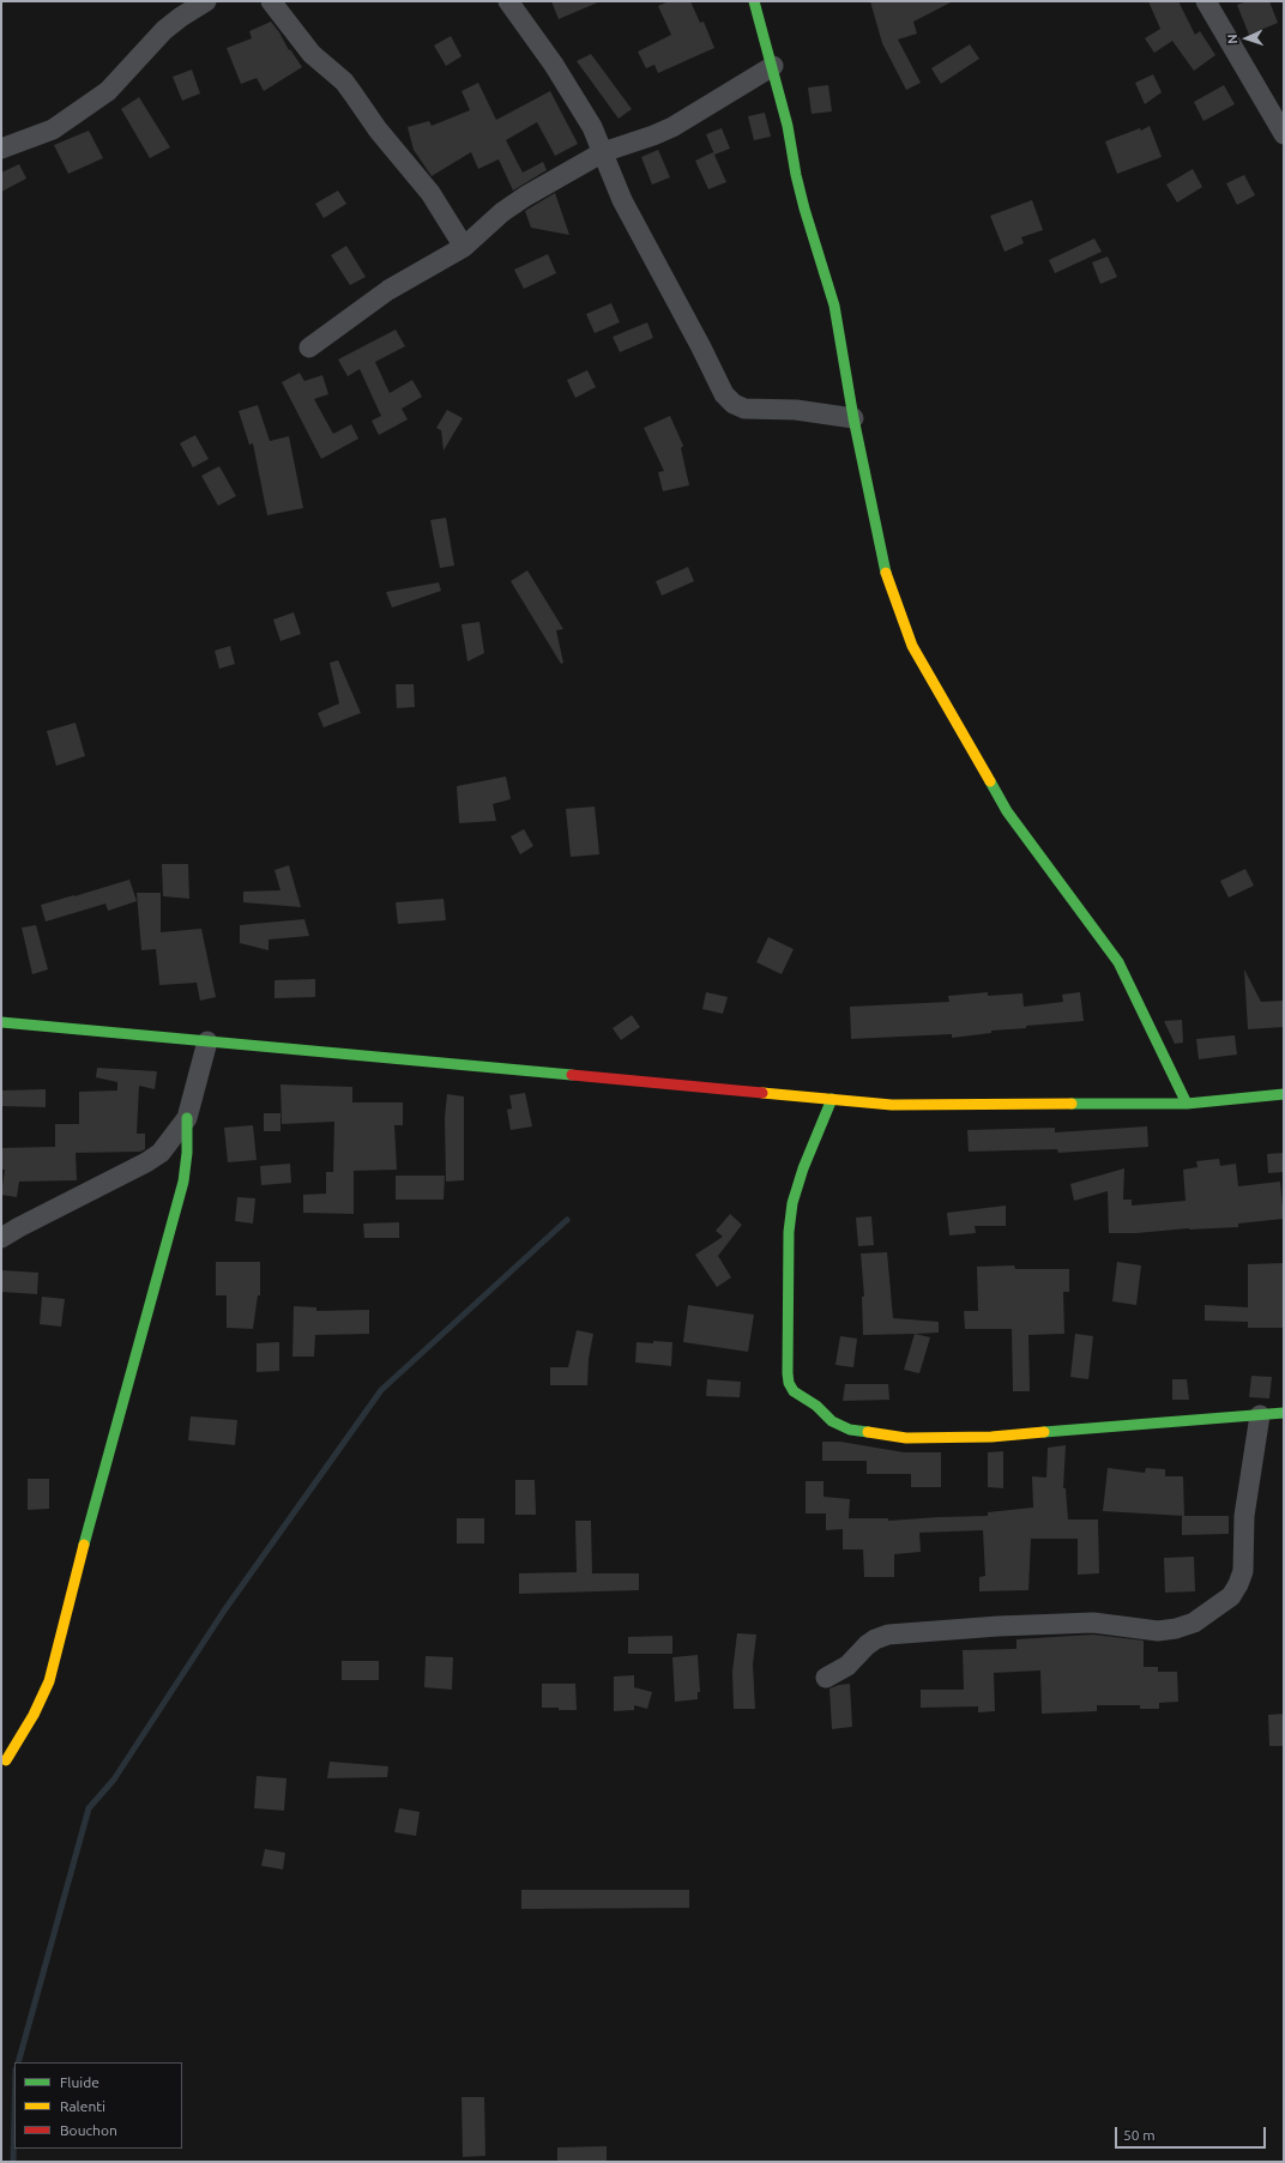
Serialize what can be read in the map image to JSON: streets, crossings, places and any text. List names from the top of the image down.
{
  "legend": ["Fluide", "Ralenti", "Bouchon"],
  "scale_bar": "50 m",
  "north": "left"
}
